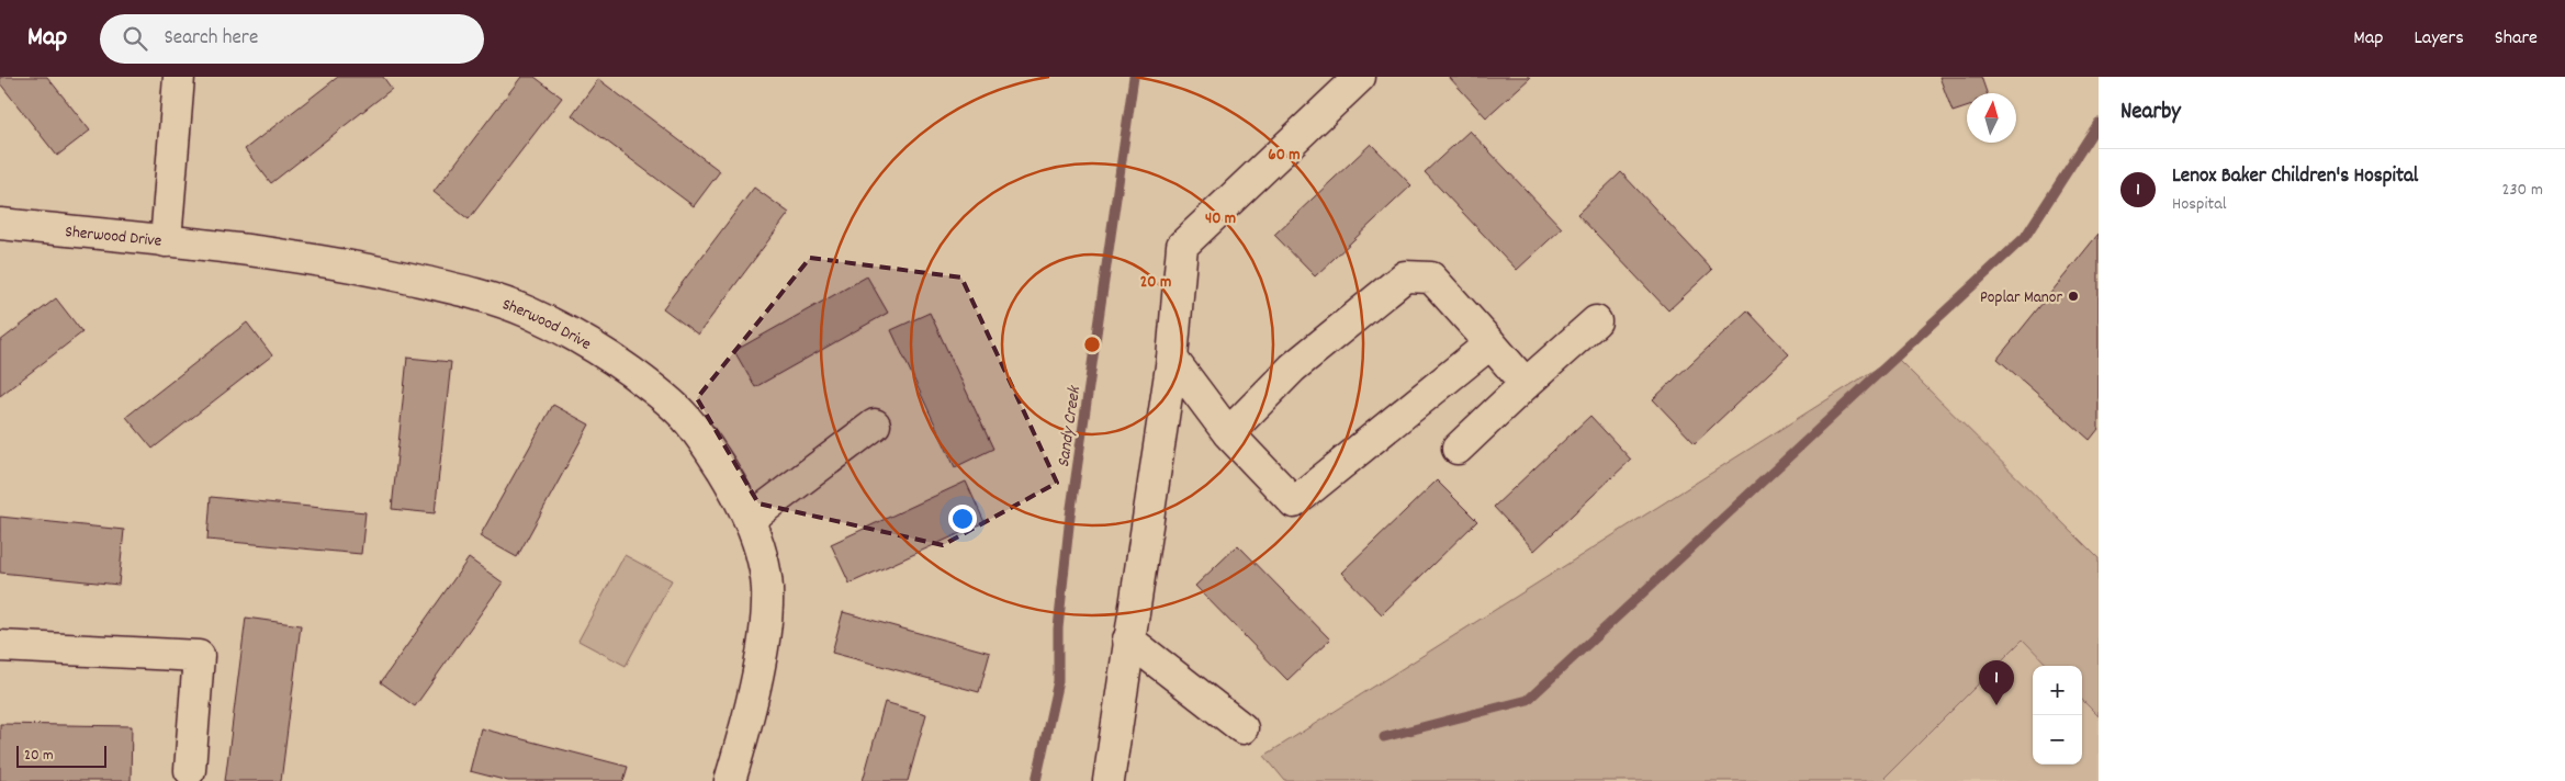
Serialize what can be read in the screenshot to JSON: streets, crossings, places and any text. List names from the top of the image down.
{
  "streets": {
    "street": ["Sherwood Drive"]
  },
  "water": ["Sandy Creek"],
  "places": ["Poplar Manor"],
  "scale_bar": "20 m",
  "north": "top",
  "page": {
    "header": "Map",
    "search": "Search here",
    "nav": ["Map", "Layers", "Share"],
    "heading": "Nearby",
    "list": [
      {
        "mark": "1",
        "name": "Lenox Baker Children's Hospital",
        "note": "Hospital",
        "value": "230 m"
      }
    ],
    "pins": "1",
    "map_buttons": ["+", "−"],
    "scale": "20 m"
  },
  "rings": ["60 m", "40 m", "20 m"]
}
